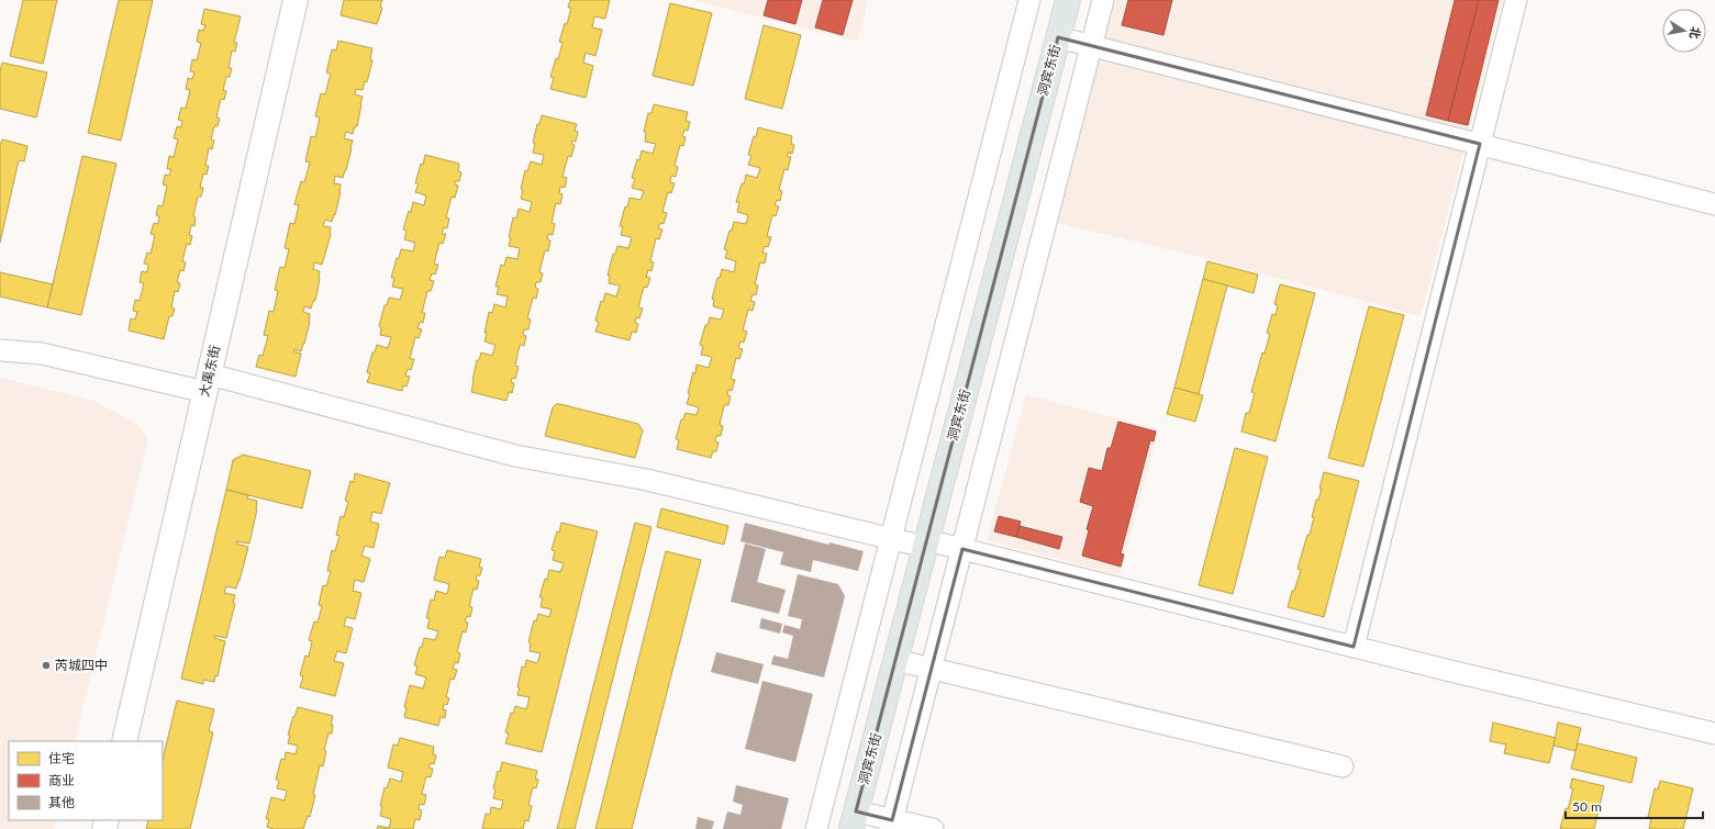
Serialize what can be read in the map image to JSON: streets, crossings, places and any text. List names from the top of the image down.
{
  "streets": {
    "main road": ["洞宾东街"],
    "street": ["大禹东街"]
  },
  "places": ["芮城四中"],
  "legend": ["住宅", "商业", "其他"],
  "scale_bar": "50 m",
  "north": "right"
}
